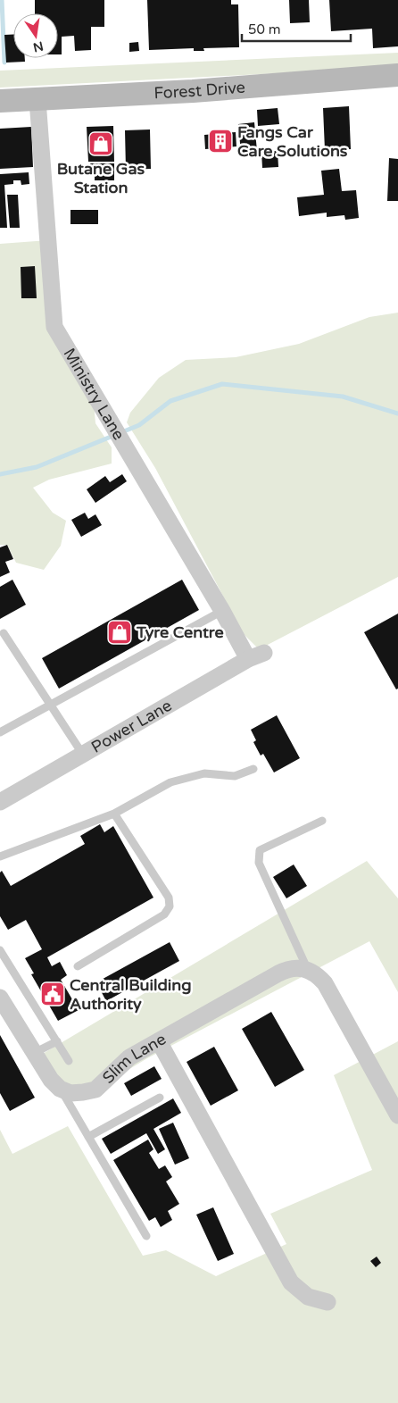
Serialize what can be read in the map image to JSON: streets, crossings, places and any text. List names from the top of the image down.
{
  "streets": {
    "main road": ["Forest Drive"],
    "street": ["Ministry Lane", "Power Lane", "Slim Lane"]
  },
  "crossings": [
    ["Forest Drive", "Ministry Lane"],
    ["Ministry Lane", "Power Lane"]
  ],
  "places": {
    "building": ["Fangs Car Care Solutions"],
    "shop": ["Butane Gas Station", "Tyre Centre"],
    "public building": ["Central Building Authority"]
  },
  "scale_bar": "50 m",
  "north": "bottom"
}
